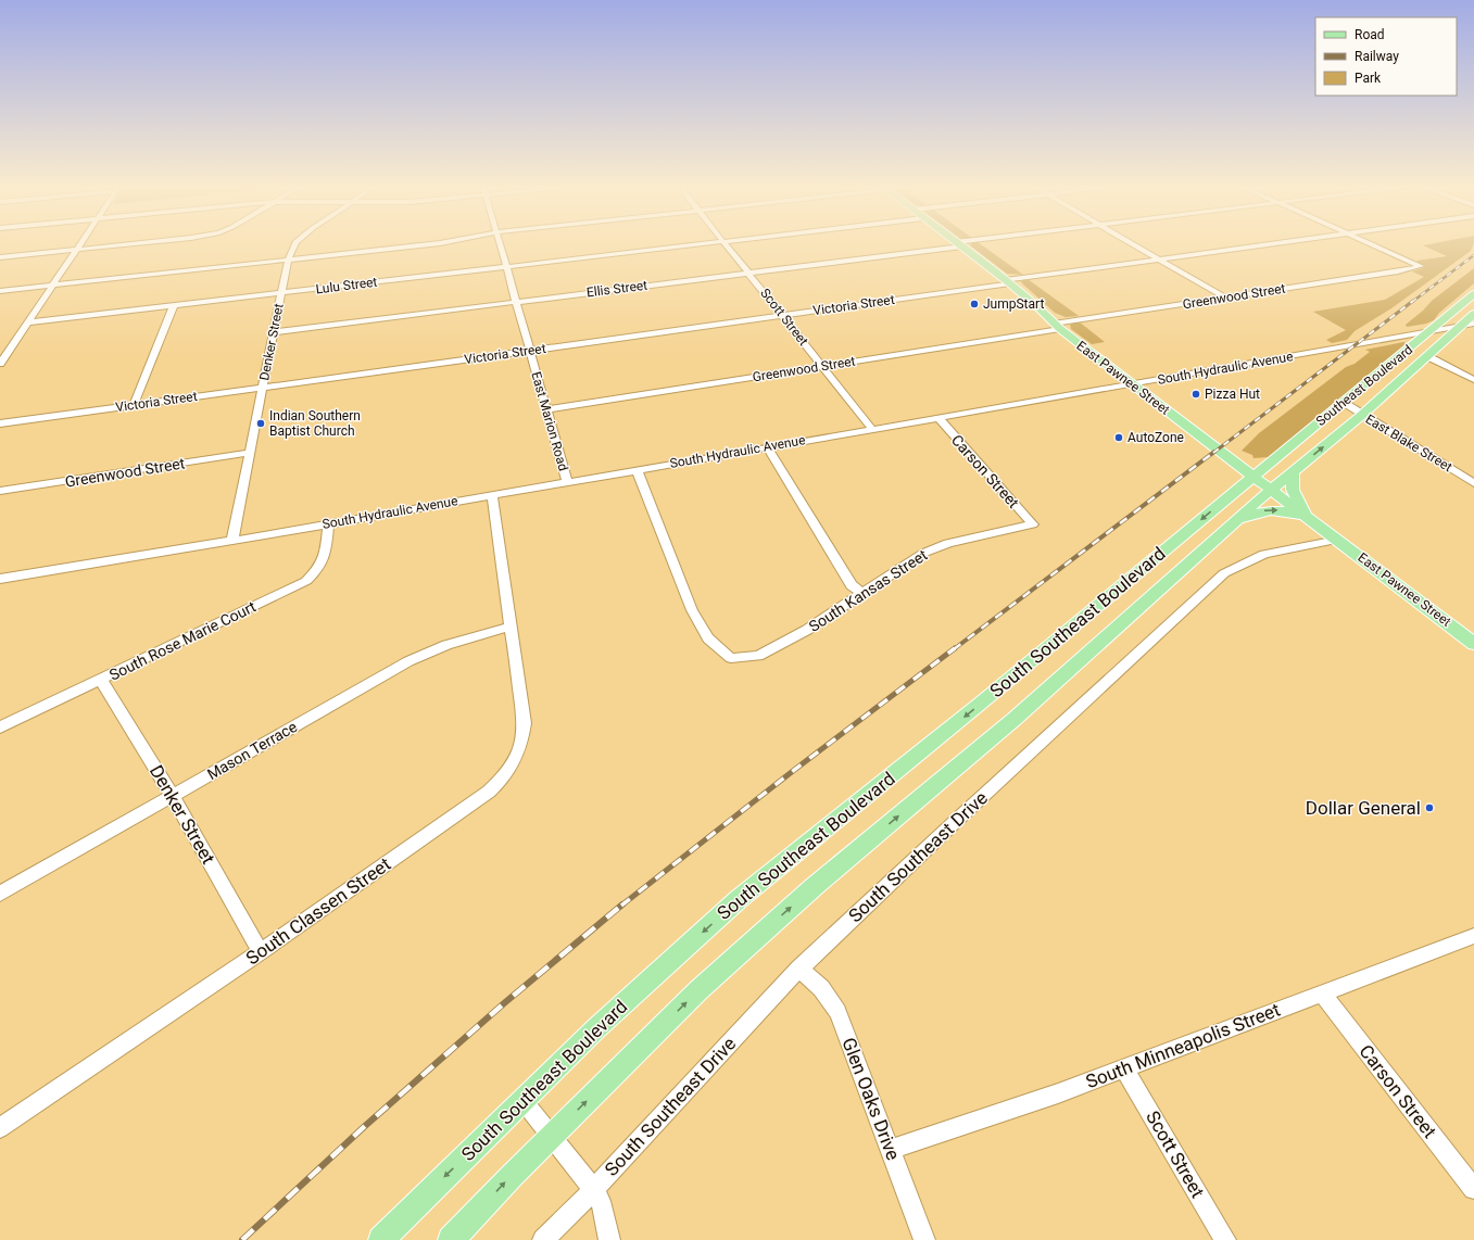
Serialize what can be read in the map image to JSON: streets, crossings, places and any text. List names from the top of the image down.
{
  "streets": {
    "main road": ["East Pawnee Street", "Southeast Boulevard", "South Southeast Boulevard"],
    "street": [
      "Lulu Street",
      "Ellis Street",
      "Greenwood Street",
      "Victoria Street",
      "Scott Street",
      "Denker Street",
      "South Hydraulic Avenue",
      "East Marion Road",
      "East Blake Street",
      "Carson Street",
      "South Kansas Street",
      "South Rose Marie Court",
      "Mason Terrace",
      "South Southeast Drive",
      "South Classen Street",
      "South Minneapolis Street",
      "Glen Oaks Drive"
    ]
  },
  "crossings": [
    ["Lulu Street", "Denker Street"],
    ["Lulu Street", "East Marion Road"],
    ["Ellis Street", "Scott Street"],
    ["Ellis Street", "Denker Street"],
    ["Ellis Street", "East Pawnee Street"],
    ["Ellis Street", "East Marion Road"],
    ["Greenwood Street", "Scott Street"],
    ["Greenwood Street", "Denker Street"],
    ["Greenwood Street", "East Pawnee Street"],
    ["Greenwood Street", "East Marion Road"],
    ["Victoria Street", "Scott Street"],
    ["Victoria Street", "Denker Street"],
    ["Victoria Street", "East Pawnee Street"],
    ["Victoria Street", "East Marion Road"],
    ["Scott Street", "South Hydraulic Avenue"],
    ["Scott Street", "South Minneapolis Street"],
    ["Denker Street", "South Hydraulic Avenue"],
    ["Denker Street", "South Rose Marie Court"],
    ["Denker Street", "Mason Terrace"],
    ["Denker Street", "South Classen Street"],
    ["South Hydraulic Avenue", "East Pawnee Street"],
    ["South Hydraulic Avenue", "Southeast Boulevard"],
    ["South Hydraulic Avenue", "East Marion Road"],
    ["South Hydraulic Avenue", "Carson Street"],
    ["South Hydraulic Avenue", "South Kansas Street"],
    ["South Hydraulic Avenue", "South Rose Marie Court"],
    ["South Hydraulic Avenue", "South Classen Street"],
    ["East Pawnee Street", "Southeast Boulevard"],
    ["East Pawnee Street", "South Southeast Boulevard"],
    ["East Pawnee Street", "South Southeast Drive"],
    ["Southeast Boulevard", "East Blake Street"],
    ["Southeast Boulevard", "South Southeast Boulevard"],
    ["Carson Street", "South Kansas Street"],
    ["Carson Street", "South Minneapolis Street"],
    ["Mason Terrace", "South Classen Street"],
    ["South Southeast Drive", "Glen Oaks Drive"],
    ["South Minneapolis Street", "Glen Oaks Drive"]
  ],
  "places": [
    "JumpStart",
    "Pizza Hut",
    "Indian Southern Baptist Church",
    "AutoZone",
    "Dollar General"
  ],
  "legend": ["Road", "Railway", "Park"]
}
